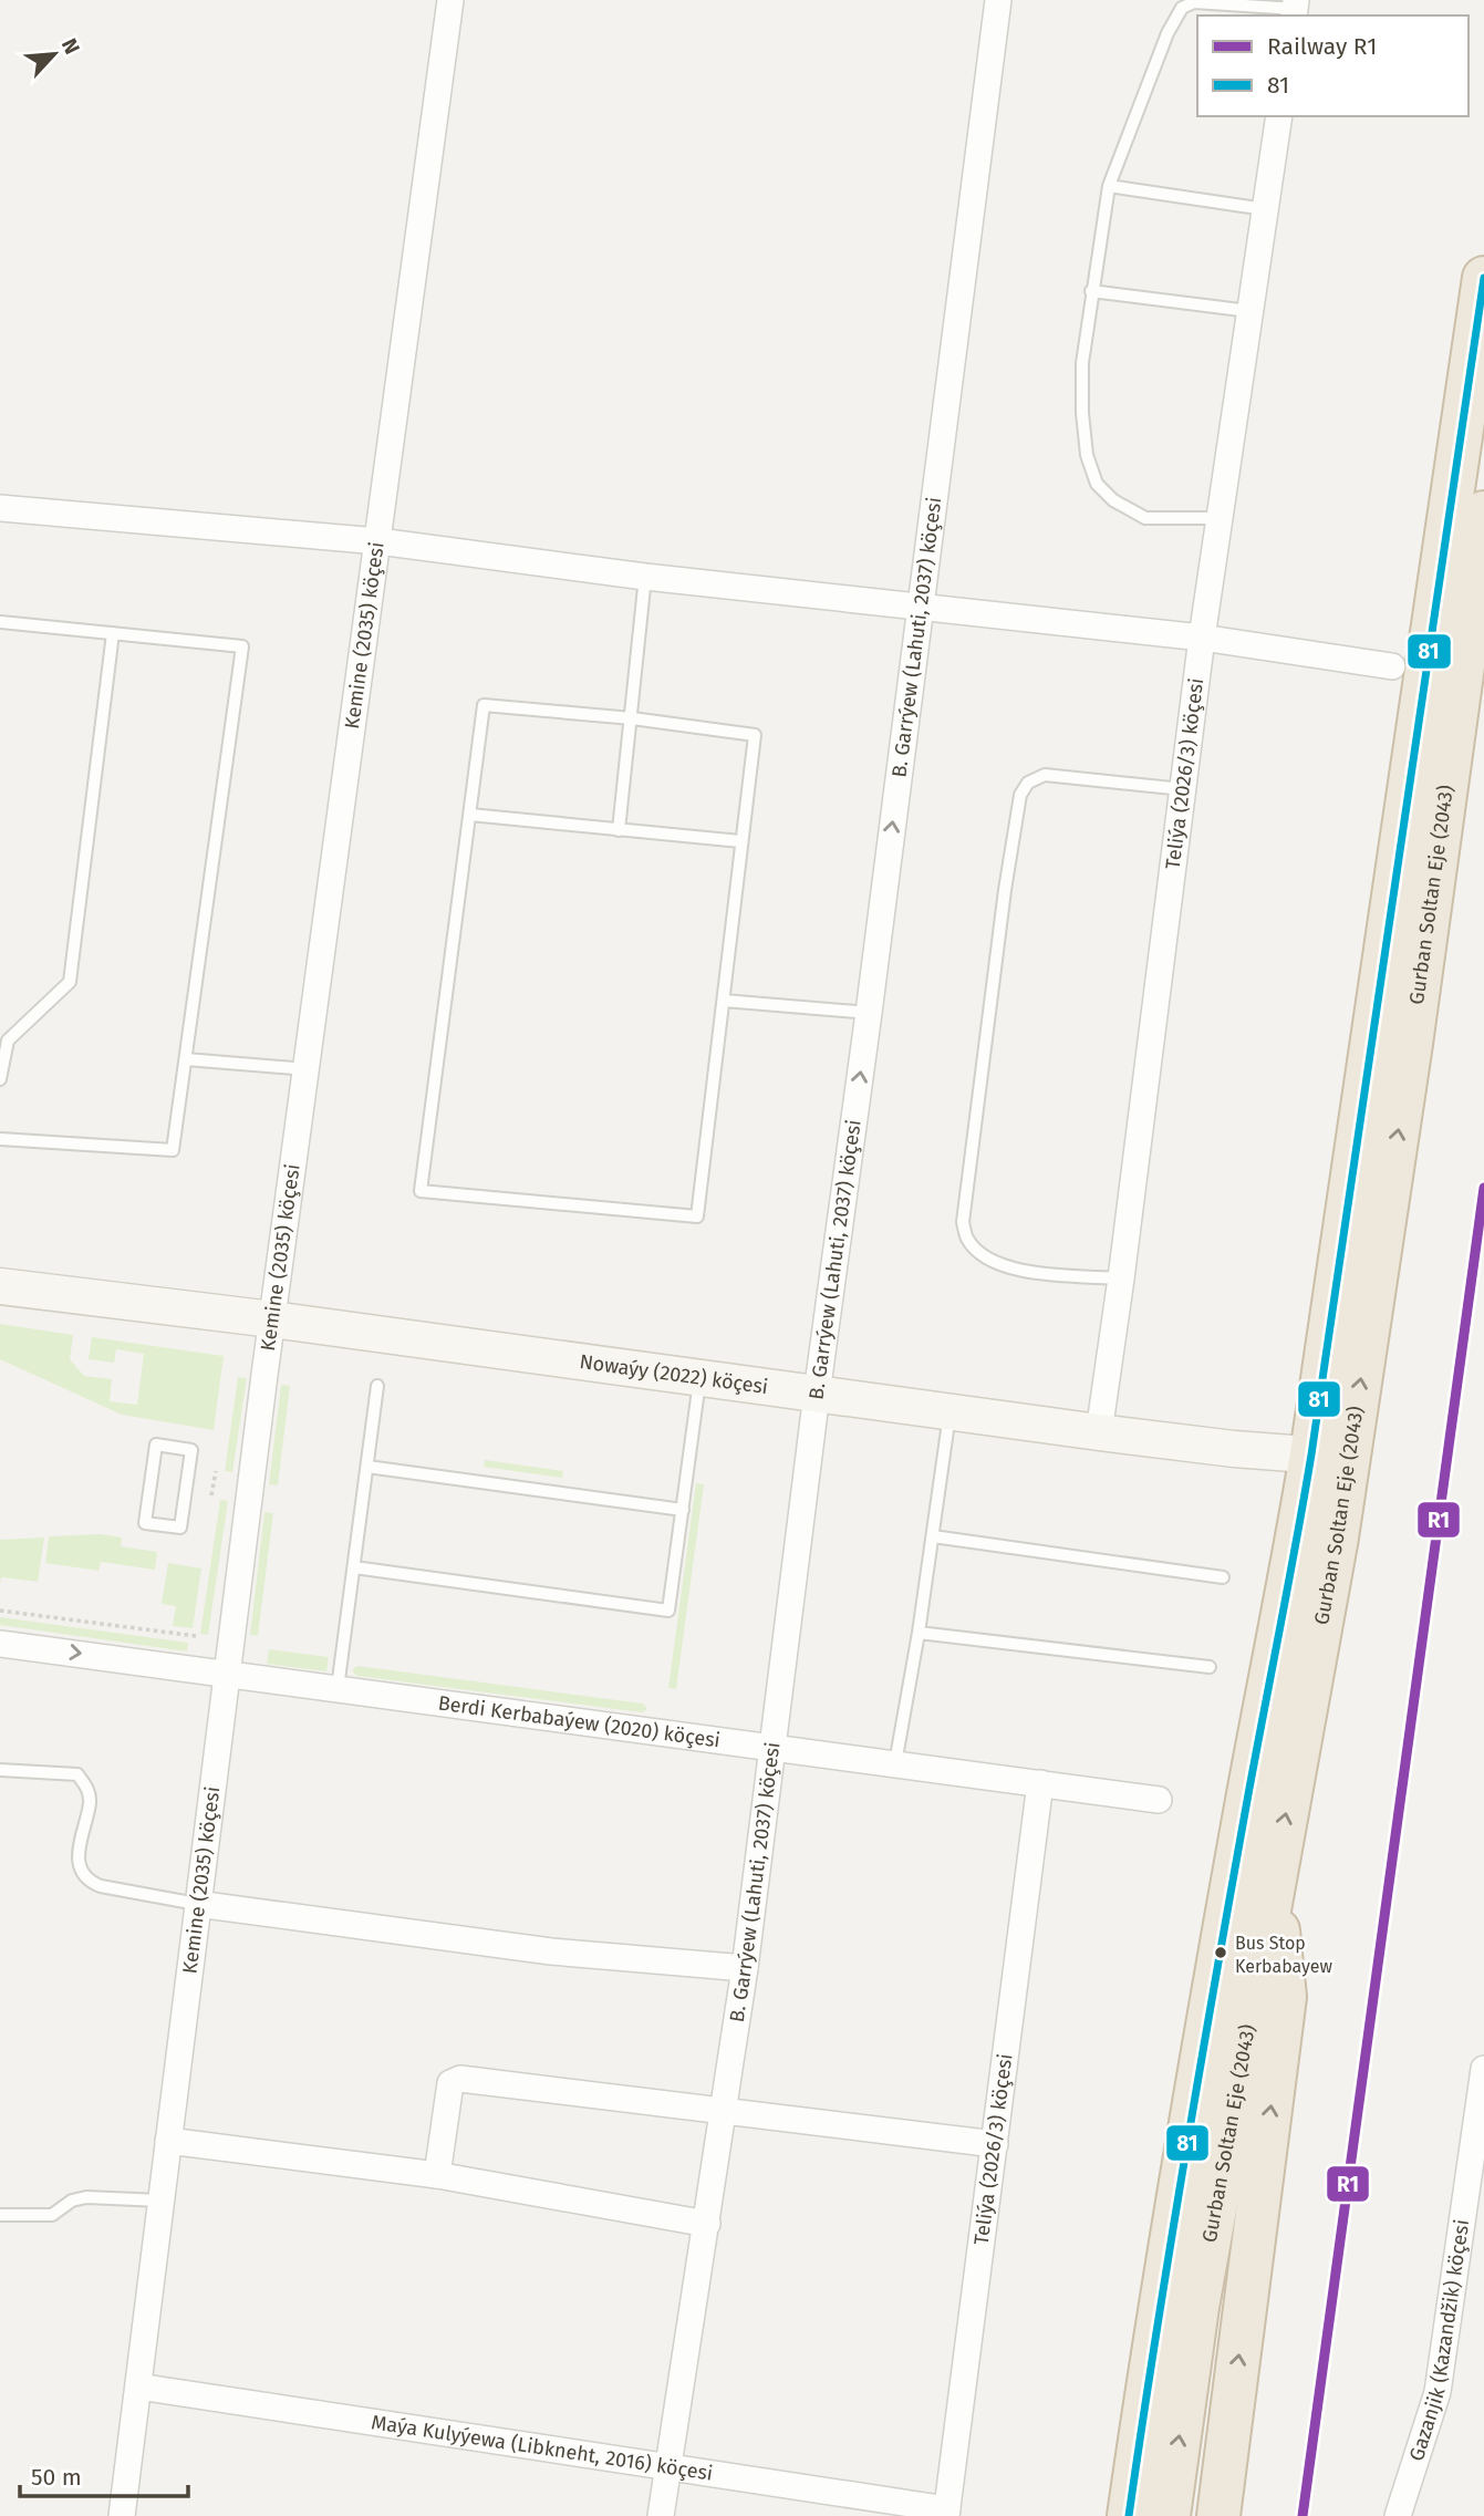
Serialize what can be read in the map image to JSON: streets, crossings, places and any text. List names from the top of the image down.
{
  "streets": {
    "highway": ["Gurban Soltan Eje (2043)"],
    "street": [
      "Kemine (2035) köçesi",
      "B. Garrýew (Lahuti, 2037) köçesi",
      "Teliýa (2026/3) köçesi",
      "Nowaýy (2022) köçesi",
      "Berdi Kerbabaýew (2020) köçesi",
      "Gazanjik (Kazandžik) köçesi",
      "Maýa Kulyýewa (Libkneht, 2016) köçesi"
    ]
  },
  "crossings": [
    ["Kemine (2035) köçesi", "Nowaýy (2022) köçesi"],
    ["Kemine (2035) köçesi", "Berdi Kerbabaýew (2020) köçesi"],
    ["Kemine (2035) köçesi", "Maýa Kulyýewa (Libkneht, 2016) köçesi"],
    ["B. Garrýew (Lahuti, 2037) köçesi", "Nowaýy (2022) köçesi"],
    ["B. Garrýew (Lahuti, 2037) köçesi", "Berdi Kerbabaýew (2020) köçesi"],
    ["B. Garrýew (Lahuti, 2037) köçesi", "Maýa Kulyýewa (Libkneht, 2016) köçesi"],
    ["Teliýa (2026/3) köçesi", "Nowaýy (2022) köçesi"],
    ["Teliýa (2026/3) köçesi", "Berdi Kerbabaýew (2020) köçesi"],
    ["Teliýa (2026/3) köçesi", "Maýa Kulyýewa (Libkneht, 2016) köçesi"],
    ["Gurban Soltan Eje (2043)", "Nowaýy (2022) köçesi"]
  ],
  "places": ["Bus Stop Kerbabayew"],
  "lines": ["transit line 81", "rail line R1"],
  "legend": ["Railway R1", "81"],
  "scale_bar": "50 m",
  "north": "top right"
}
